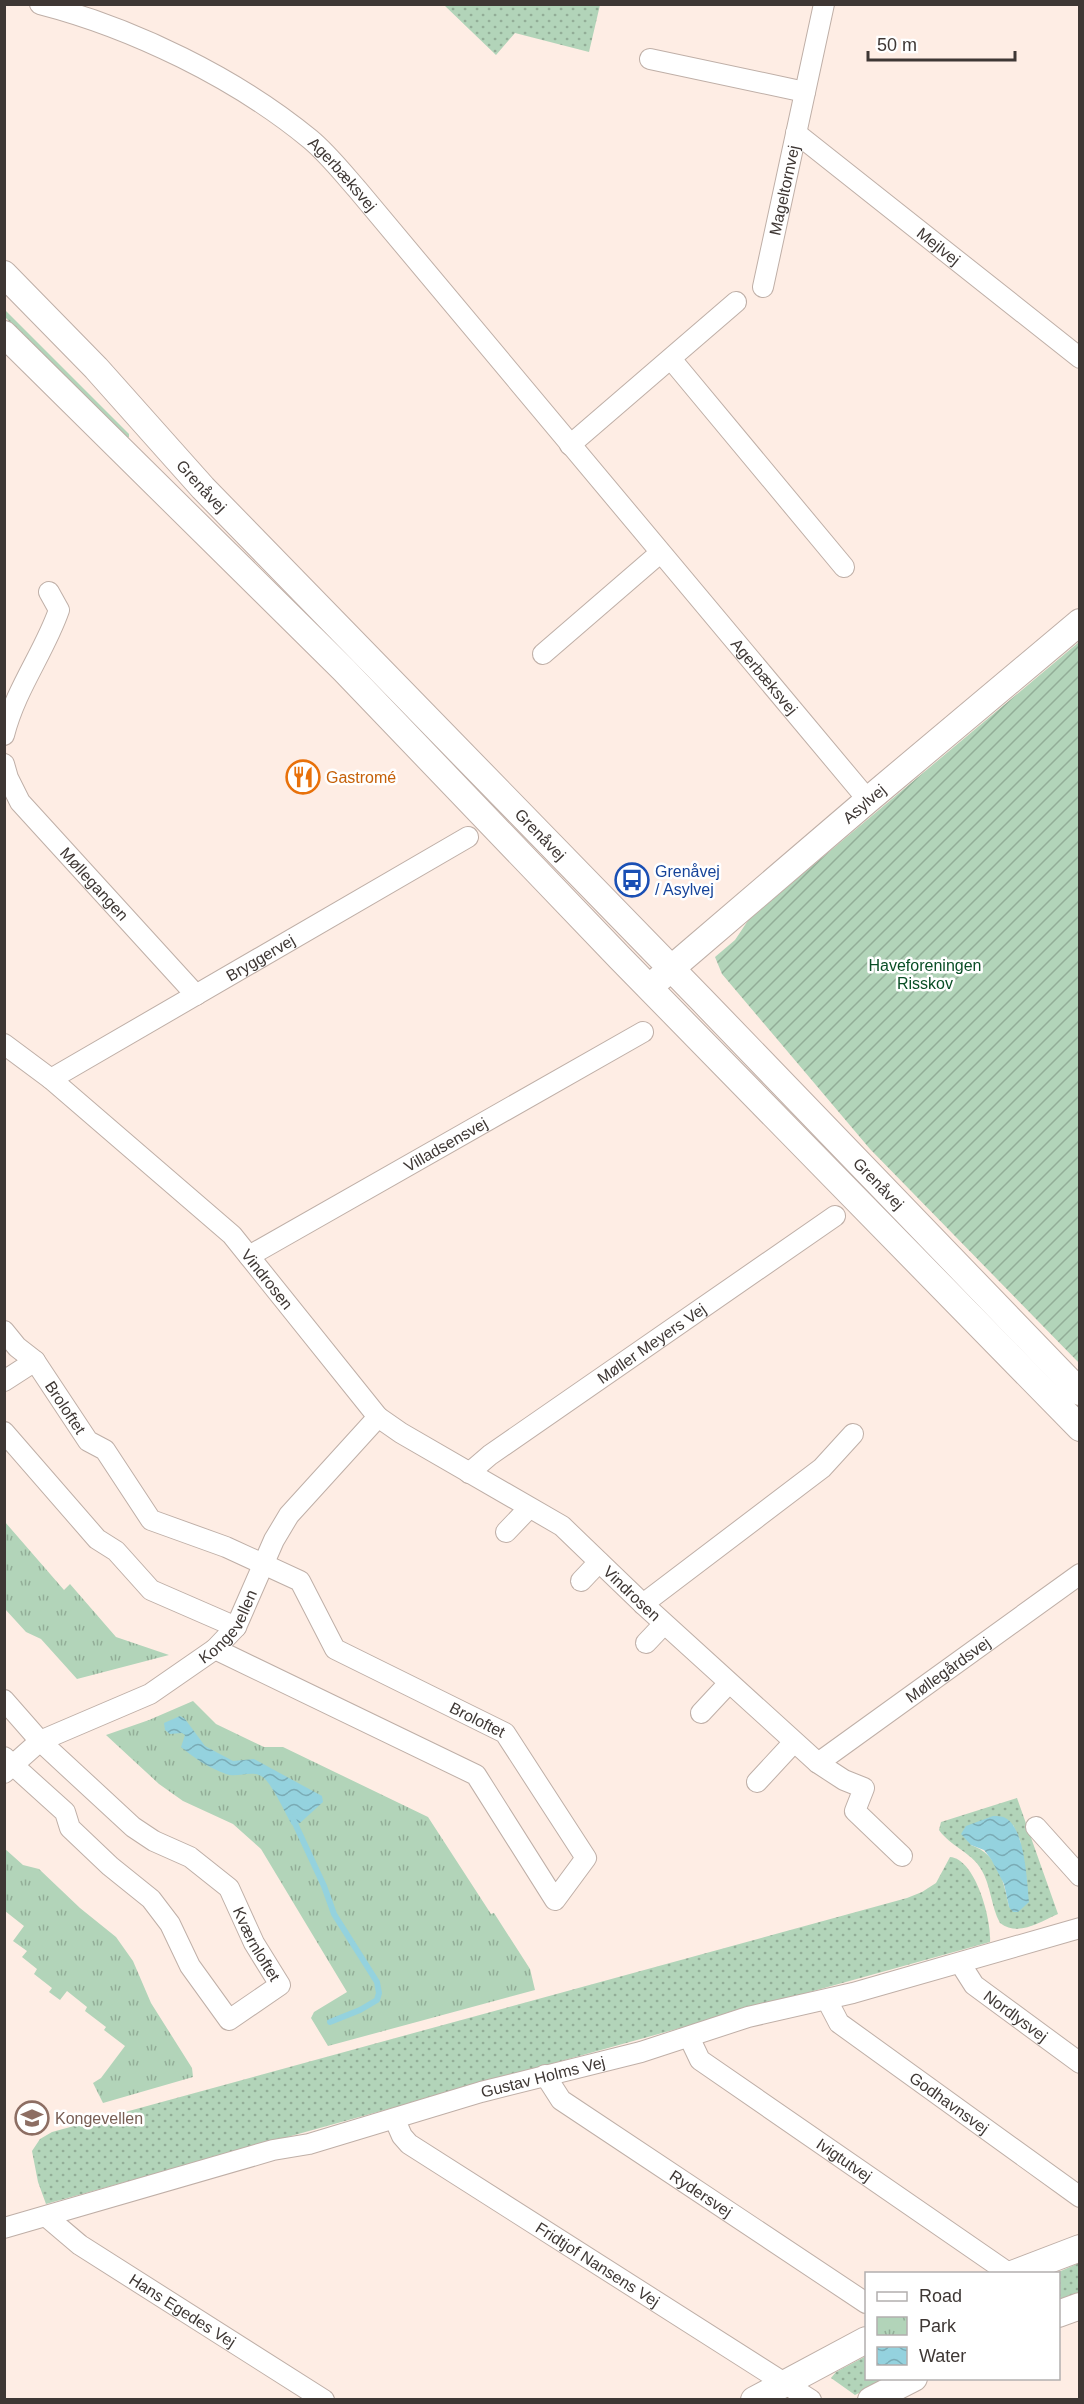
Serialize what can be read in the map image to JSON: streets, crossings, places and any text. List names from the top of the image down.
{
  "streets": {
    "street": [
      "Agerbæksvej",
      "Mageltornvej",
      "Mejlvej",
      "Grenåvej",
      "Asylvej",
      "Møllegangen",
      "Bryggervej",
      "Villadsensvej",
      "Vindrosen",
      "Møller Meyers Vej",
      "Broloftet",
      "Kongevellen",
      "Møllegårdsvej",
      "Kværnloftet",
      "Nordlysvej",
      "Gustav Holms Vej",
      "Godhavnsvej",
      "Ivigtutvej",
      "Rydersvej",
      "Fridtjof Nansens Vej",
      "Hans Egedes Vej"
    ]
  },
  "crossings": [
    ["Agerbæksvej", "Asylvej"],
    ["Mageltornvej", "Mejlvej"],
    ["Grenåvej", "Asylvej"],
    ["Møllegangen", "Bryggervej"],
    ["Bryggervej", "Vindrosen"],
    ["Villadsensvej", "Vindrosen"],
    ["Vindrosen", "Møller Meyers Vej"],
    ["Vindrosen", "Kongevellen"],
    ["Vindrosen", "Møllegårdsvej"],
    ["Broloftet", "Kongevellen"],
    ["Kongevellen", "Kværnloftet"],
    ["Nordlysvej", "Gustav Holms Vej"],
    ["Gustav Holms Vej", "Godhavnsvej"],
    ["Gustav Holms Vej", "Ivigtutvej"],
    ["Gustav Holms Vej", "Rydersvej"],
    ["Gustav Holms Vej", "Fridtjof Nansens Vej"],
    ["Gustav Holms Vej", "Hans Egedes Vej"]
  ],
  "parks": ["Haveforeningen Risskov"],
  "places": {
    "restaurant": ["Gastromé"],
    "bus stop": ["Grenåvej / Asylvej"],
    "school or university": ["Kongevellen"]
  },
  "legend": ["Road", "Park", "Water"],
  "scale_bar": "50 m"
}
